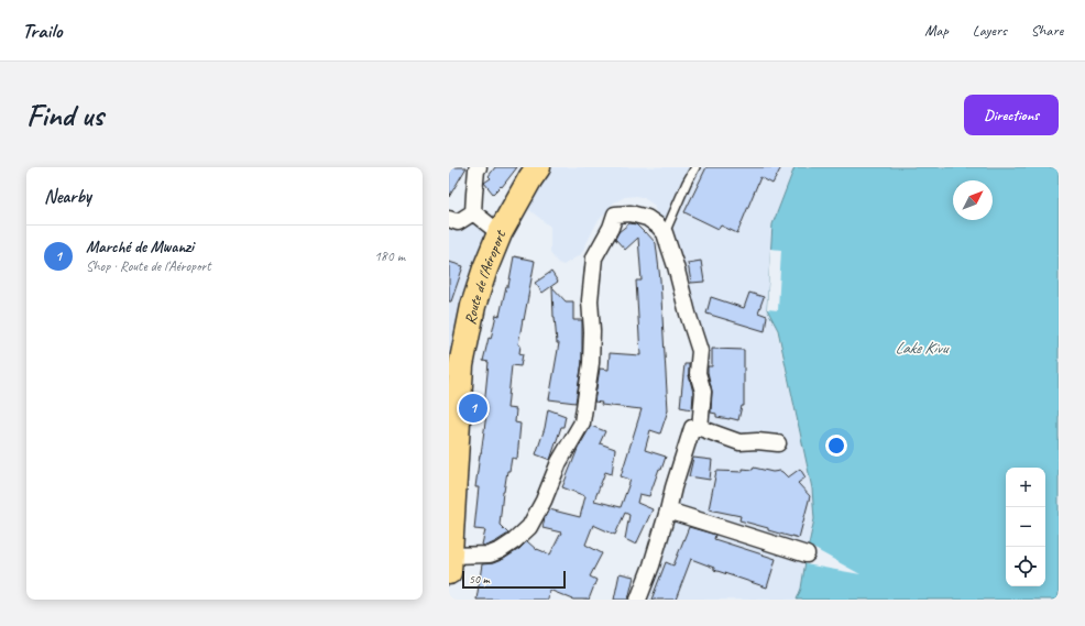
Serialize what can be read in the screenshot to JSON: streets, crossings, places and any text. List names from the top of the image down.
{
  "streets": {
    "highway": ["Route de l'Aéroport"]
  },
  "water": ["Lake Kivu"],
  "scale_bar": "50 m",
  "north": "top right",
  "page": {
    "header": "Trailo",
    "nav": ["Map", "Layers", "Share"],
    "buttons": "Directions",
    "title": "Find us",
    "heading": "Nearby",
    "list": [
      {
        "mark": "1",
        "name": "Marché de Mwanzi",
        "note": "Shop · Route de l'Aéroport",
        "value": "180 m"
      }
    ],
    "pins": "1",
    "map_buttons": ["+", "−"],
    "scale": "50 m"
  }
}
